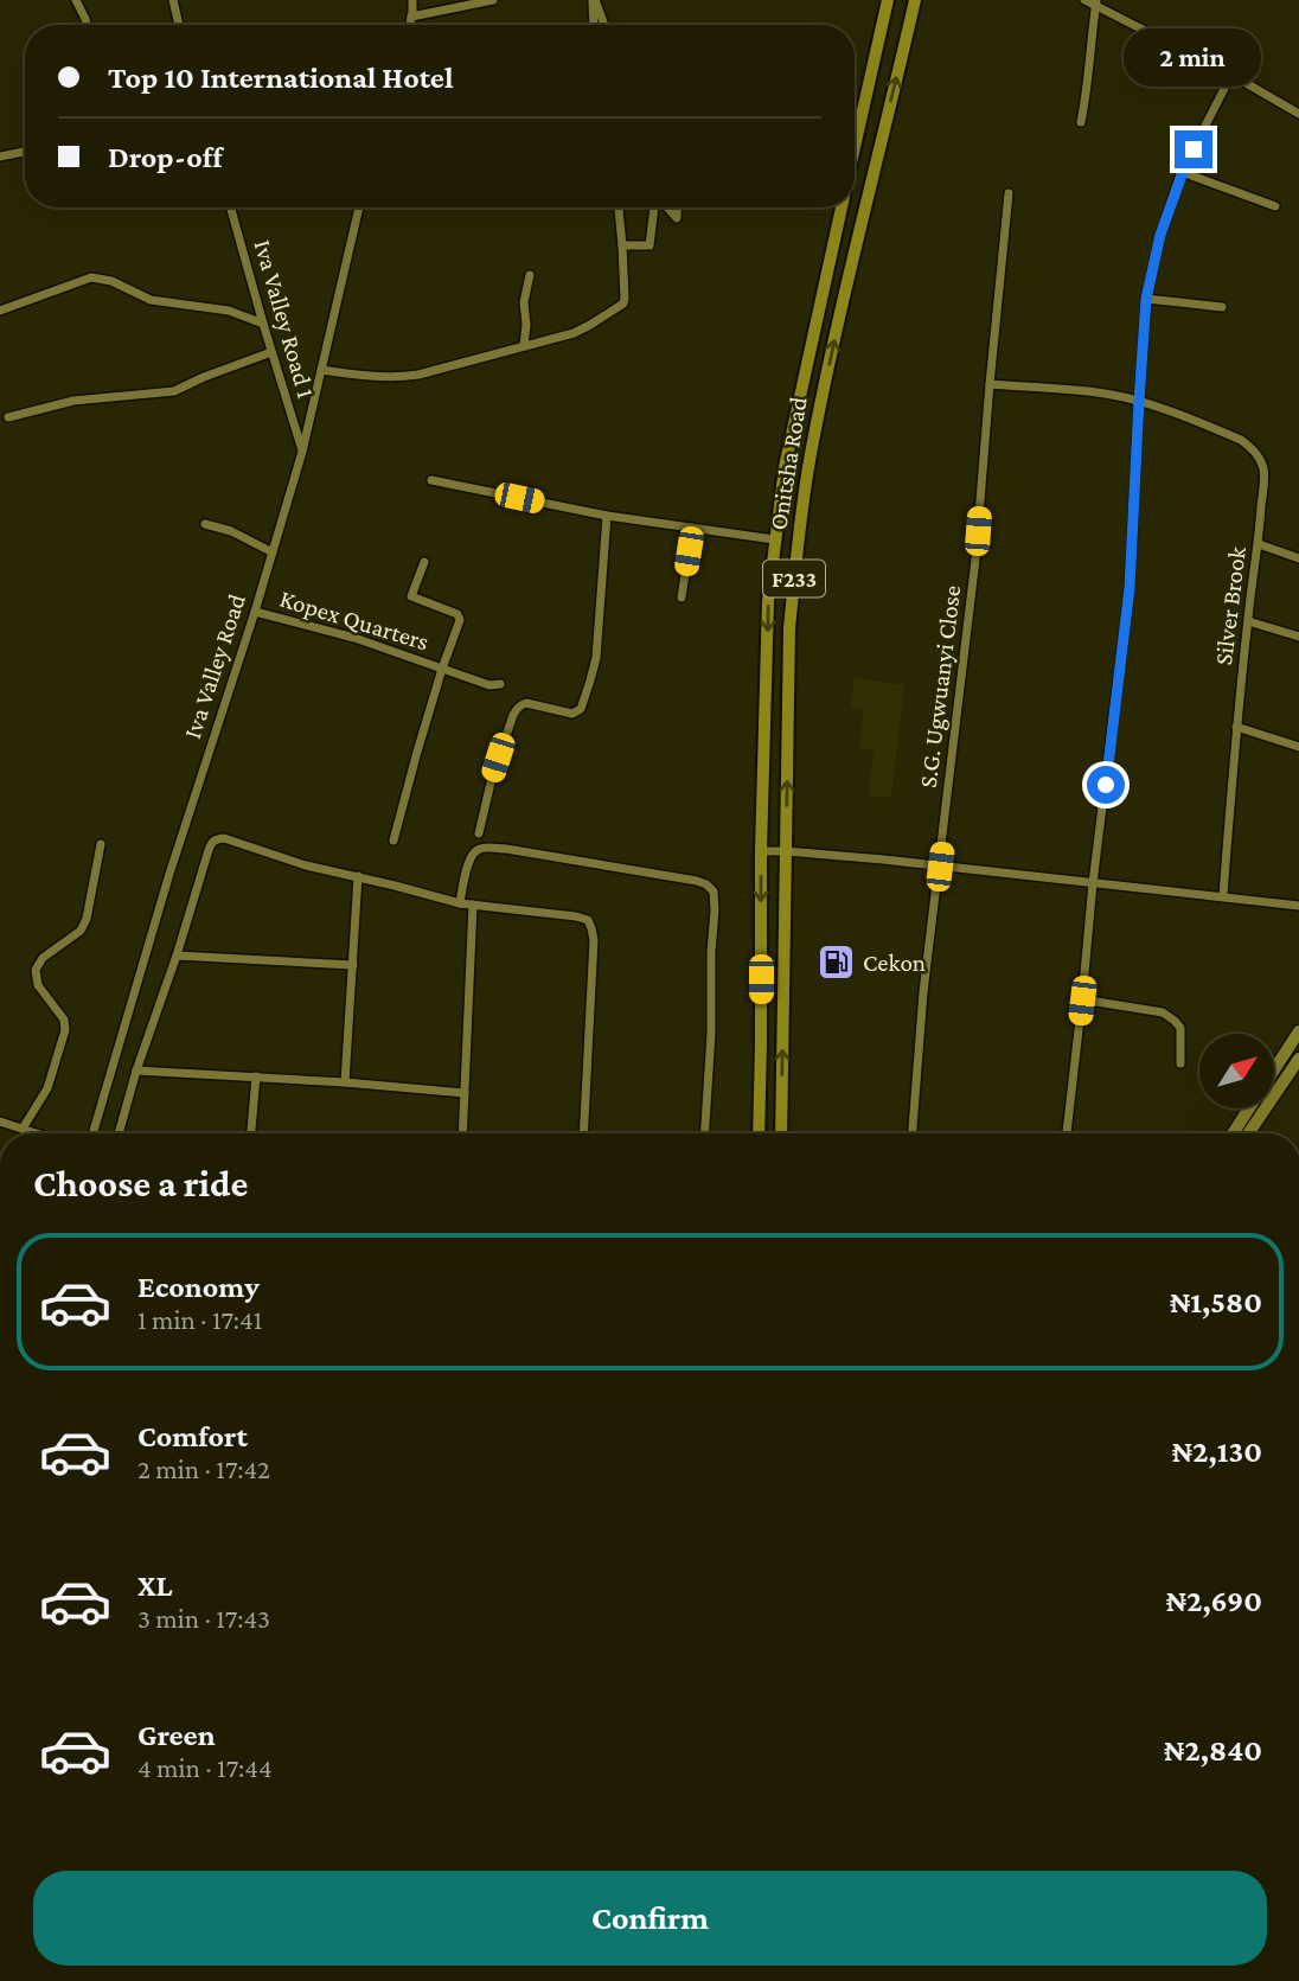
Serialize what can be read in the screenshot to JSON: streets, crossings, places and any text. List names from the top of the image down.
{
  "streets": {
    "main road": ["Onitsha Road", "F233"],
    "street": [
      "Iva Valley Road 1",
      "Silver Brook",
      "Kopex Quarters",
      "Iva Valley Road",
      "S.G. Ugwuanyi Close"
    ]
  },
  "crossings": [
    ["Iva Valley Road 1", "Iva Valley Road"],
    ["Kopex Quarters", "Iva Valley Road"]
  ],
  "places": {
    "fuel station": ["Cekon"]
  },
  "north": "top right",
  "page": {
    "banner": ["Top 10 International Hotel", "Drop-off"],
    "bubble": "2 min",
    "heading": "Choose a ride",
    "list": [
      {
        "name": "Economy",
        "note": "1 min · 17:41",
        "value": "₦1,580"
      },
      {
        "name": "Comfort",
        "note": "2 min · 17:42",
        "value": "₦2,130"
      },
      {
        "name": "XL",
        "note": "3 min · 17:43",
        "value": "₦2,690"
      },
      {
        "name": "Green",
        "note": "4 min · 17:44",
        "value": "₦2,840"
      }
    ],
    "buttons": "Confirm"
  }
}
